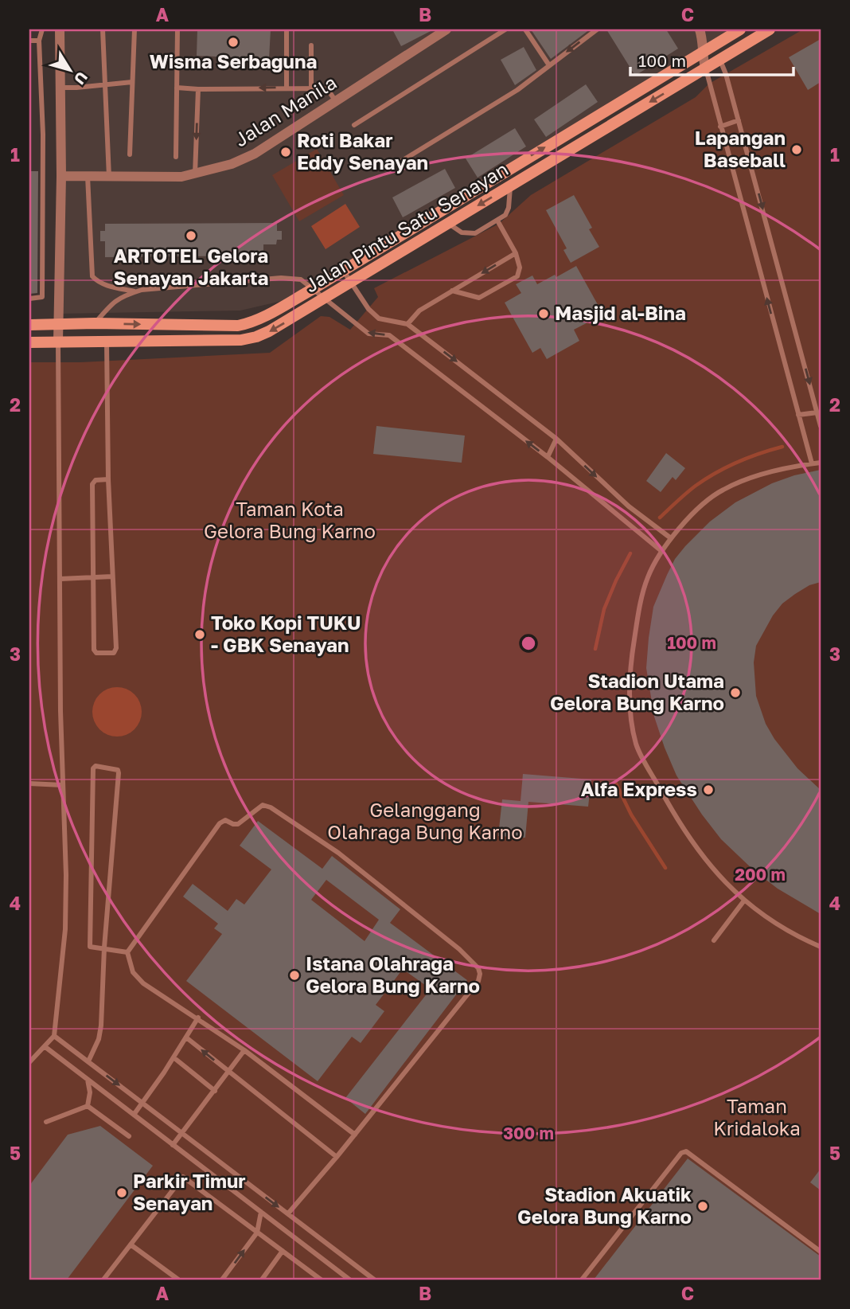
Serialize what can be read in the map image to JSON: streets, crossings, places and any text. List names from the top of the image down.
{
  "streets": {
    "main road": ["Jalan Pintu Satu Senayan"],
    "street": ["Jalan Manila"]
  },
  "parks": ["Taman Kota Gelora Bung Karno", "Gelanggang Olahraga Bung Karno", "Taman Kridaloka"],
  "places": [
    "Wisma Serbaguna",
    "Lapangan Baseball",
    "Roti Bakar Eddy Senayan",
    "ARTOTEL Gelora Senayan Jakarta",
    "Masjid al-Bina",
    "Toko Kopi TUKU - GBK Senayan",
    "Stadion Utama Gelora Bung Karno",
    "Alfa Express",
    "Istana Olahraga Gelora Bung Karno",
    "Parkir Timur Senayan",
    "Stadion Akuatik Gelora Bung Karno"
  ],
  "scale_bar": "100 m",
  "north": "bottom right",
  "grid": {
    "columns": ["A", "B", "C"],
    "rows": [
      "1",
      "2",
      "3",
      "4",
      "5"
    ]
  },
  "rings": ["100 m", "200 m", "300 m"]
}
